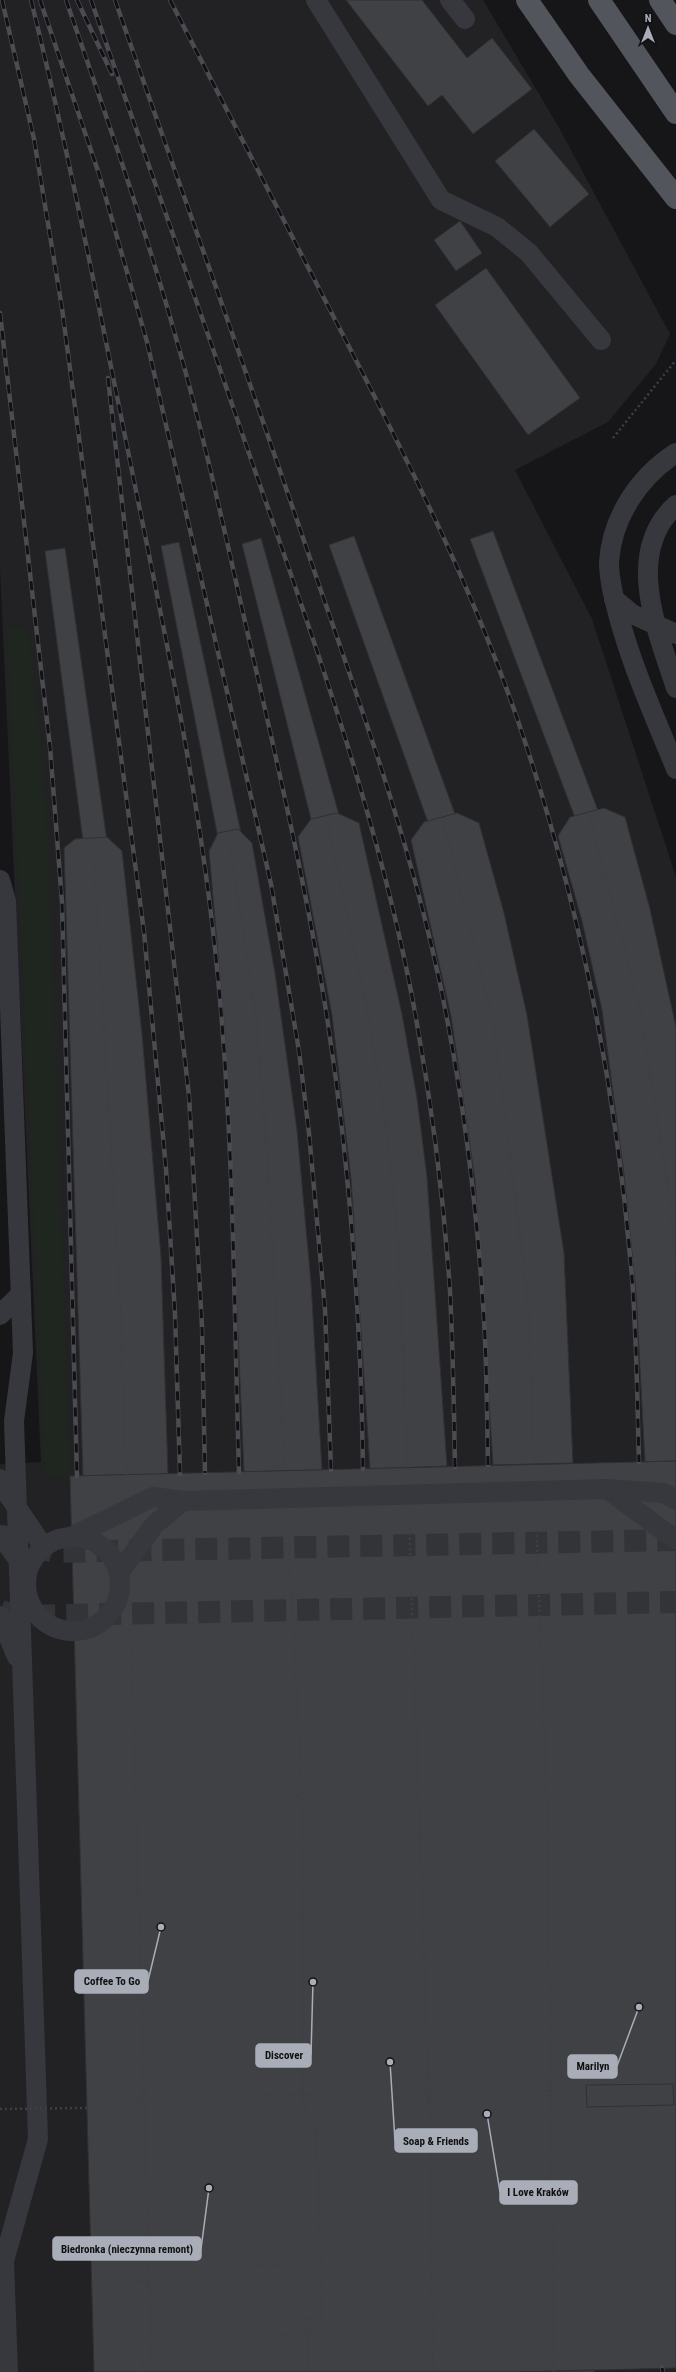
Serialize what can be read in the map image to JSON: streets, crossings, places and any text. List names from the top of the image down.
{
  "places": [
    "Coffee To Go",
    "Discover",
    "Marilyn",
    "Soap & Friends",
    "I Love Kraków",
    "Biedronka (nieczynna remont)"
  ],
  "north": "top"
}
